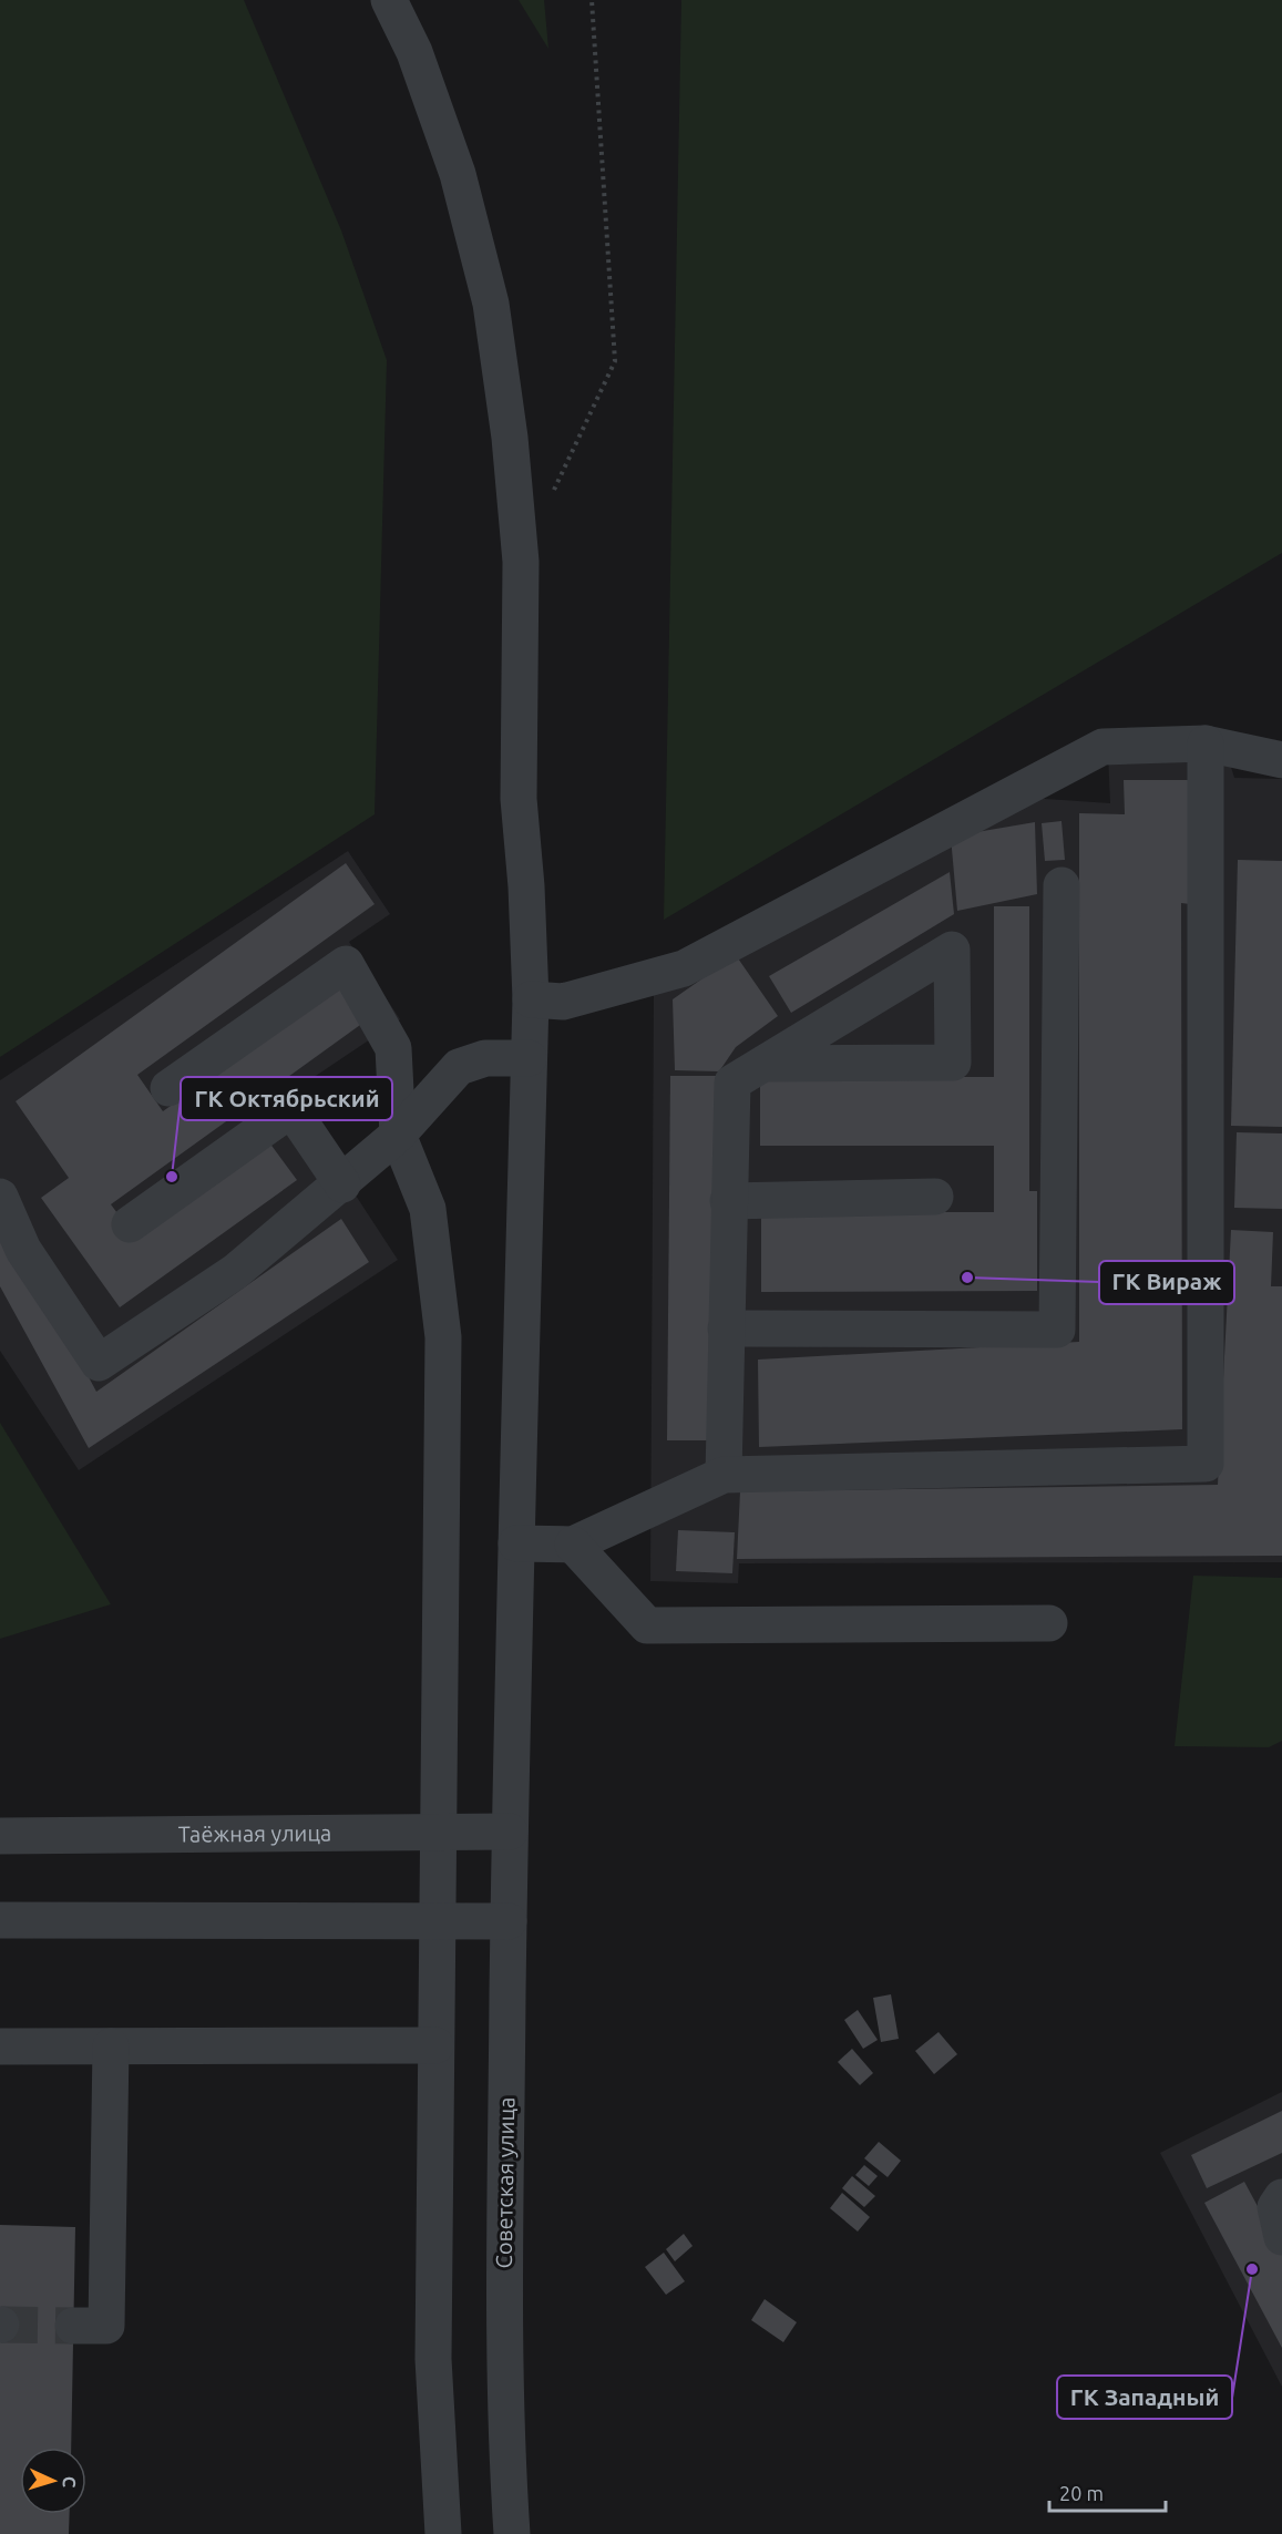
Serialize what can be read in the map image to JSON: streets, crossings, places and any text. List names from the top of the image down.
{
  "streets": {
    "street": ["Таёжная улица", "Советская улица"]
  },
  "crossings": [
    ["Таёжная улица", "Советская улица"]
  ],
  "places": ["ГК Октябрьский", "ГК Вираж", "ГК Западный"],
  "scale_bar": "20 m",
  "north": "right"
}
